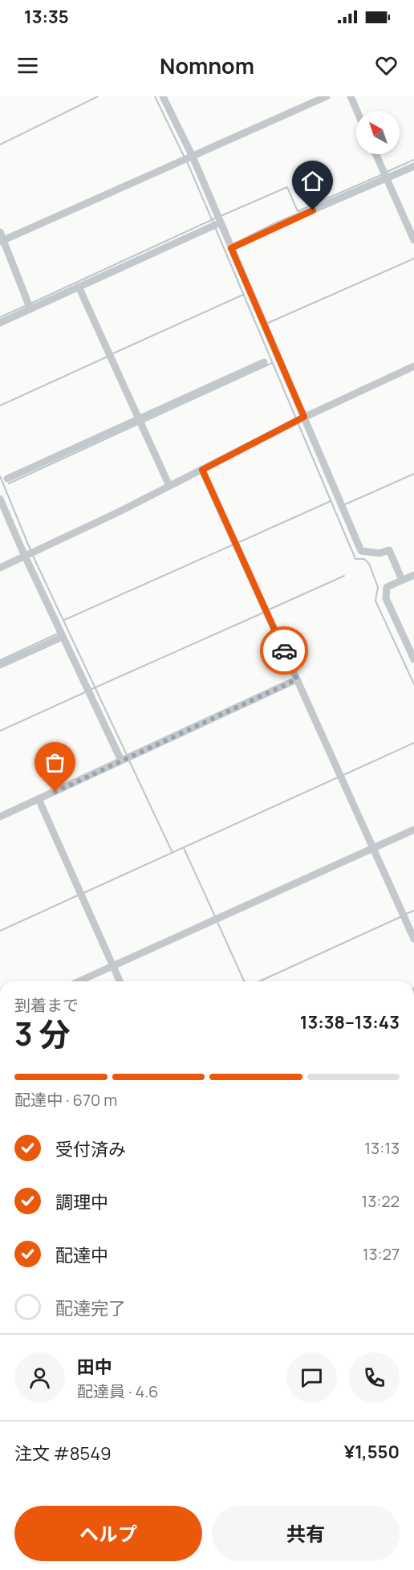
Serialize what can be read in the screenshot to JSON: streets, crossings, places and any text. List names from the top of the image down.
{
  "north": "top left",
  "page": {
    "status": "13:35",
    "header": "Nomnom",
    "heading": ["3 分", "到着まで", "13:38–13:43"],
    "panel": [
      "田中",
      "配達員 · 4.6",
      "注文 #8549",
      "¥1,550"
    ],
    "bar": "配達中 · 670 m",
    "list": [
      ["受付済み", "13:13"],
      ["調理中", "13:22"],
      ["配達中", "13:27"],
      "配達完了"
    ],
    "buttons": ["ヘルプ", "共有"]
  }
}
